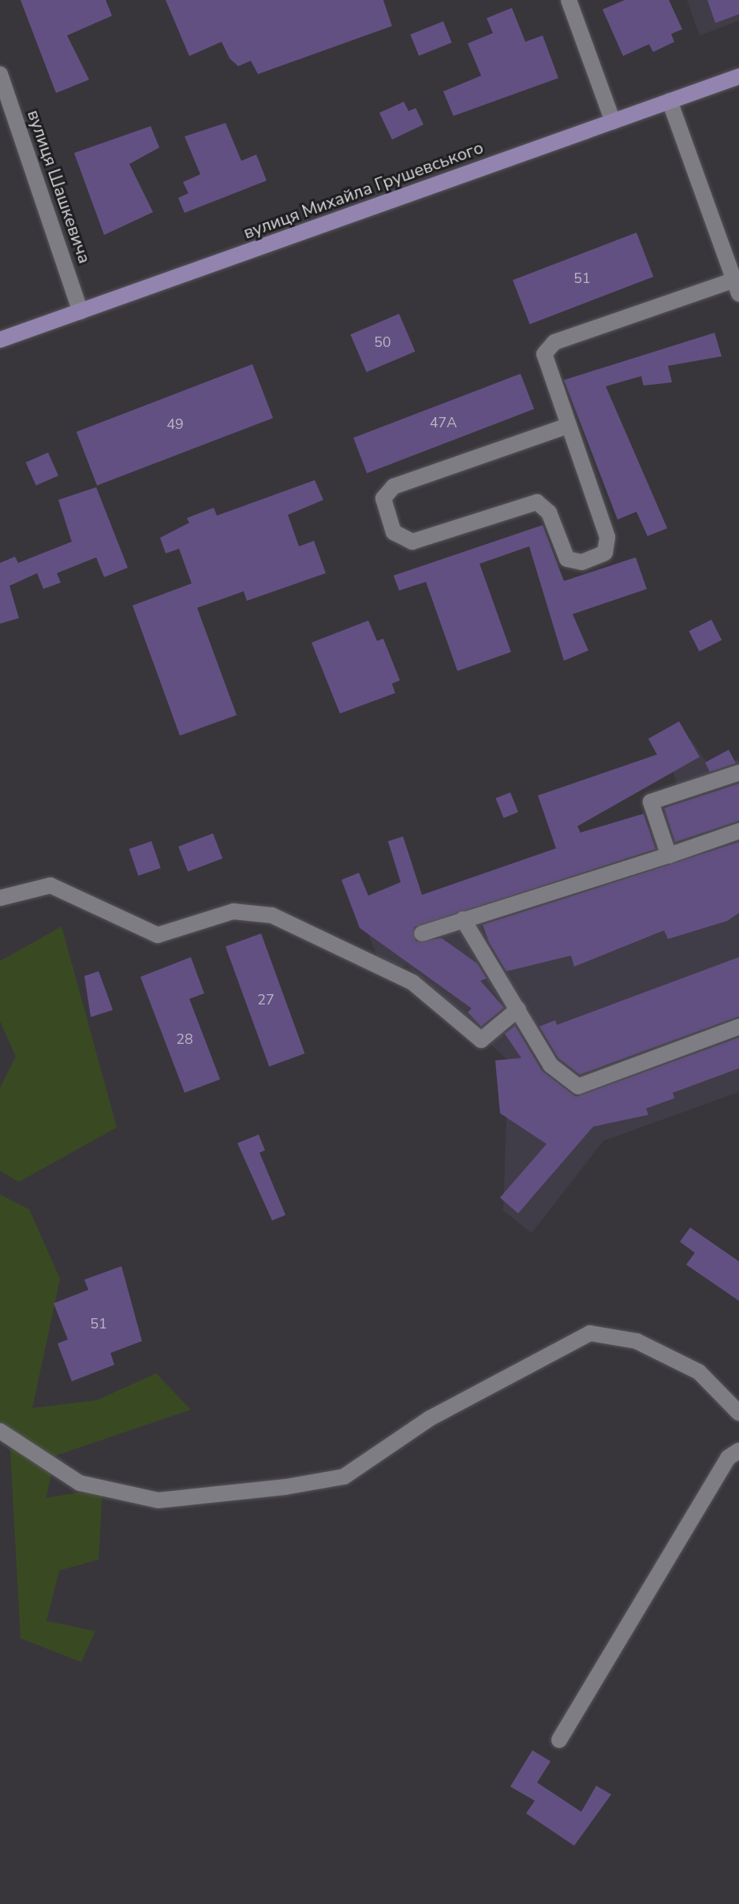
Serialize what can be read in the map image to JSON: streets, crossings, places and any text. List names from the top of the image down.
{
  "streets": {
    "main road": ["вулиця Михайла Грушевського"],
    "street": ["вулиця Шашкевича"]
  },
  "crossings": [
    ["вулиця Шашкевича", "вулиця Михайла Грушевського"]
  ],
  "house_numbers": [
    "51",
    "50",
    "47А",
    "49",
    "27",
    "28",
    "51"
  ]
}
